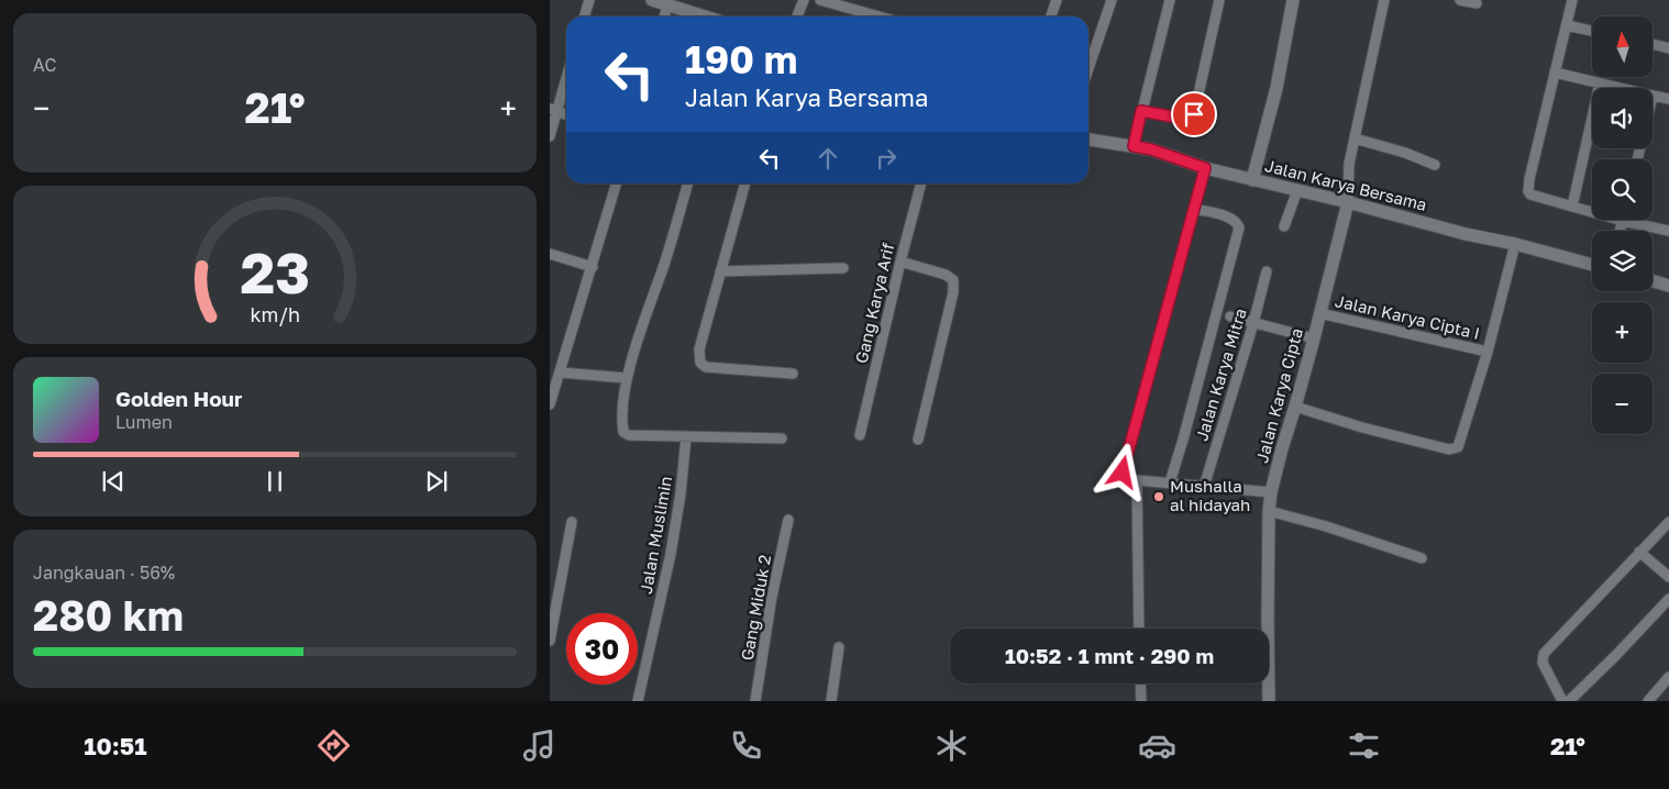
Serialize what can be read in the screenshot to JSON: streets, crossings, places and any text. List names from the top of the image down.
{
  "streets": {
    "street": [
      "Jalan Karya Bersama",
      "Gang Karya Arif",
      "Jalan Karya Cipta I",
      "Jalan Karya Mitra",
      "Jalan Karya Cipta",
      "Jalan Muslimin",
      "Gang Miduk 2"
    ]
  },
  "crossings": [
    ["Jalan Karya Bersama", "Jalan Karya Cipta"],
    ["Jalan Karya Cipta I", "Jalan Karya Cipta"]
  ],
  "places": ["Mushalla al hidayah"],
  "north": "top",
  "page": {
    "tile": [
      "AC",
      ["Jangkauan · 56%", "280 km"]
    ],
    "map_buttons": ["+", "−"],
    "turn": ["190 m", "Jalan Karya Bersama"],
    "heat": ["−", "21°", "+"],
    "song": ["Golden Hour", "Lumen"],
    "limit": "30",
    "trip": "10:52 · 1 mnt · 290 m",
    "tabs": ["10:51", "21°"],
    "gauge": ["23", "km/h"]
  }
}
